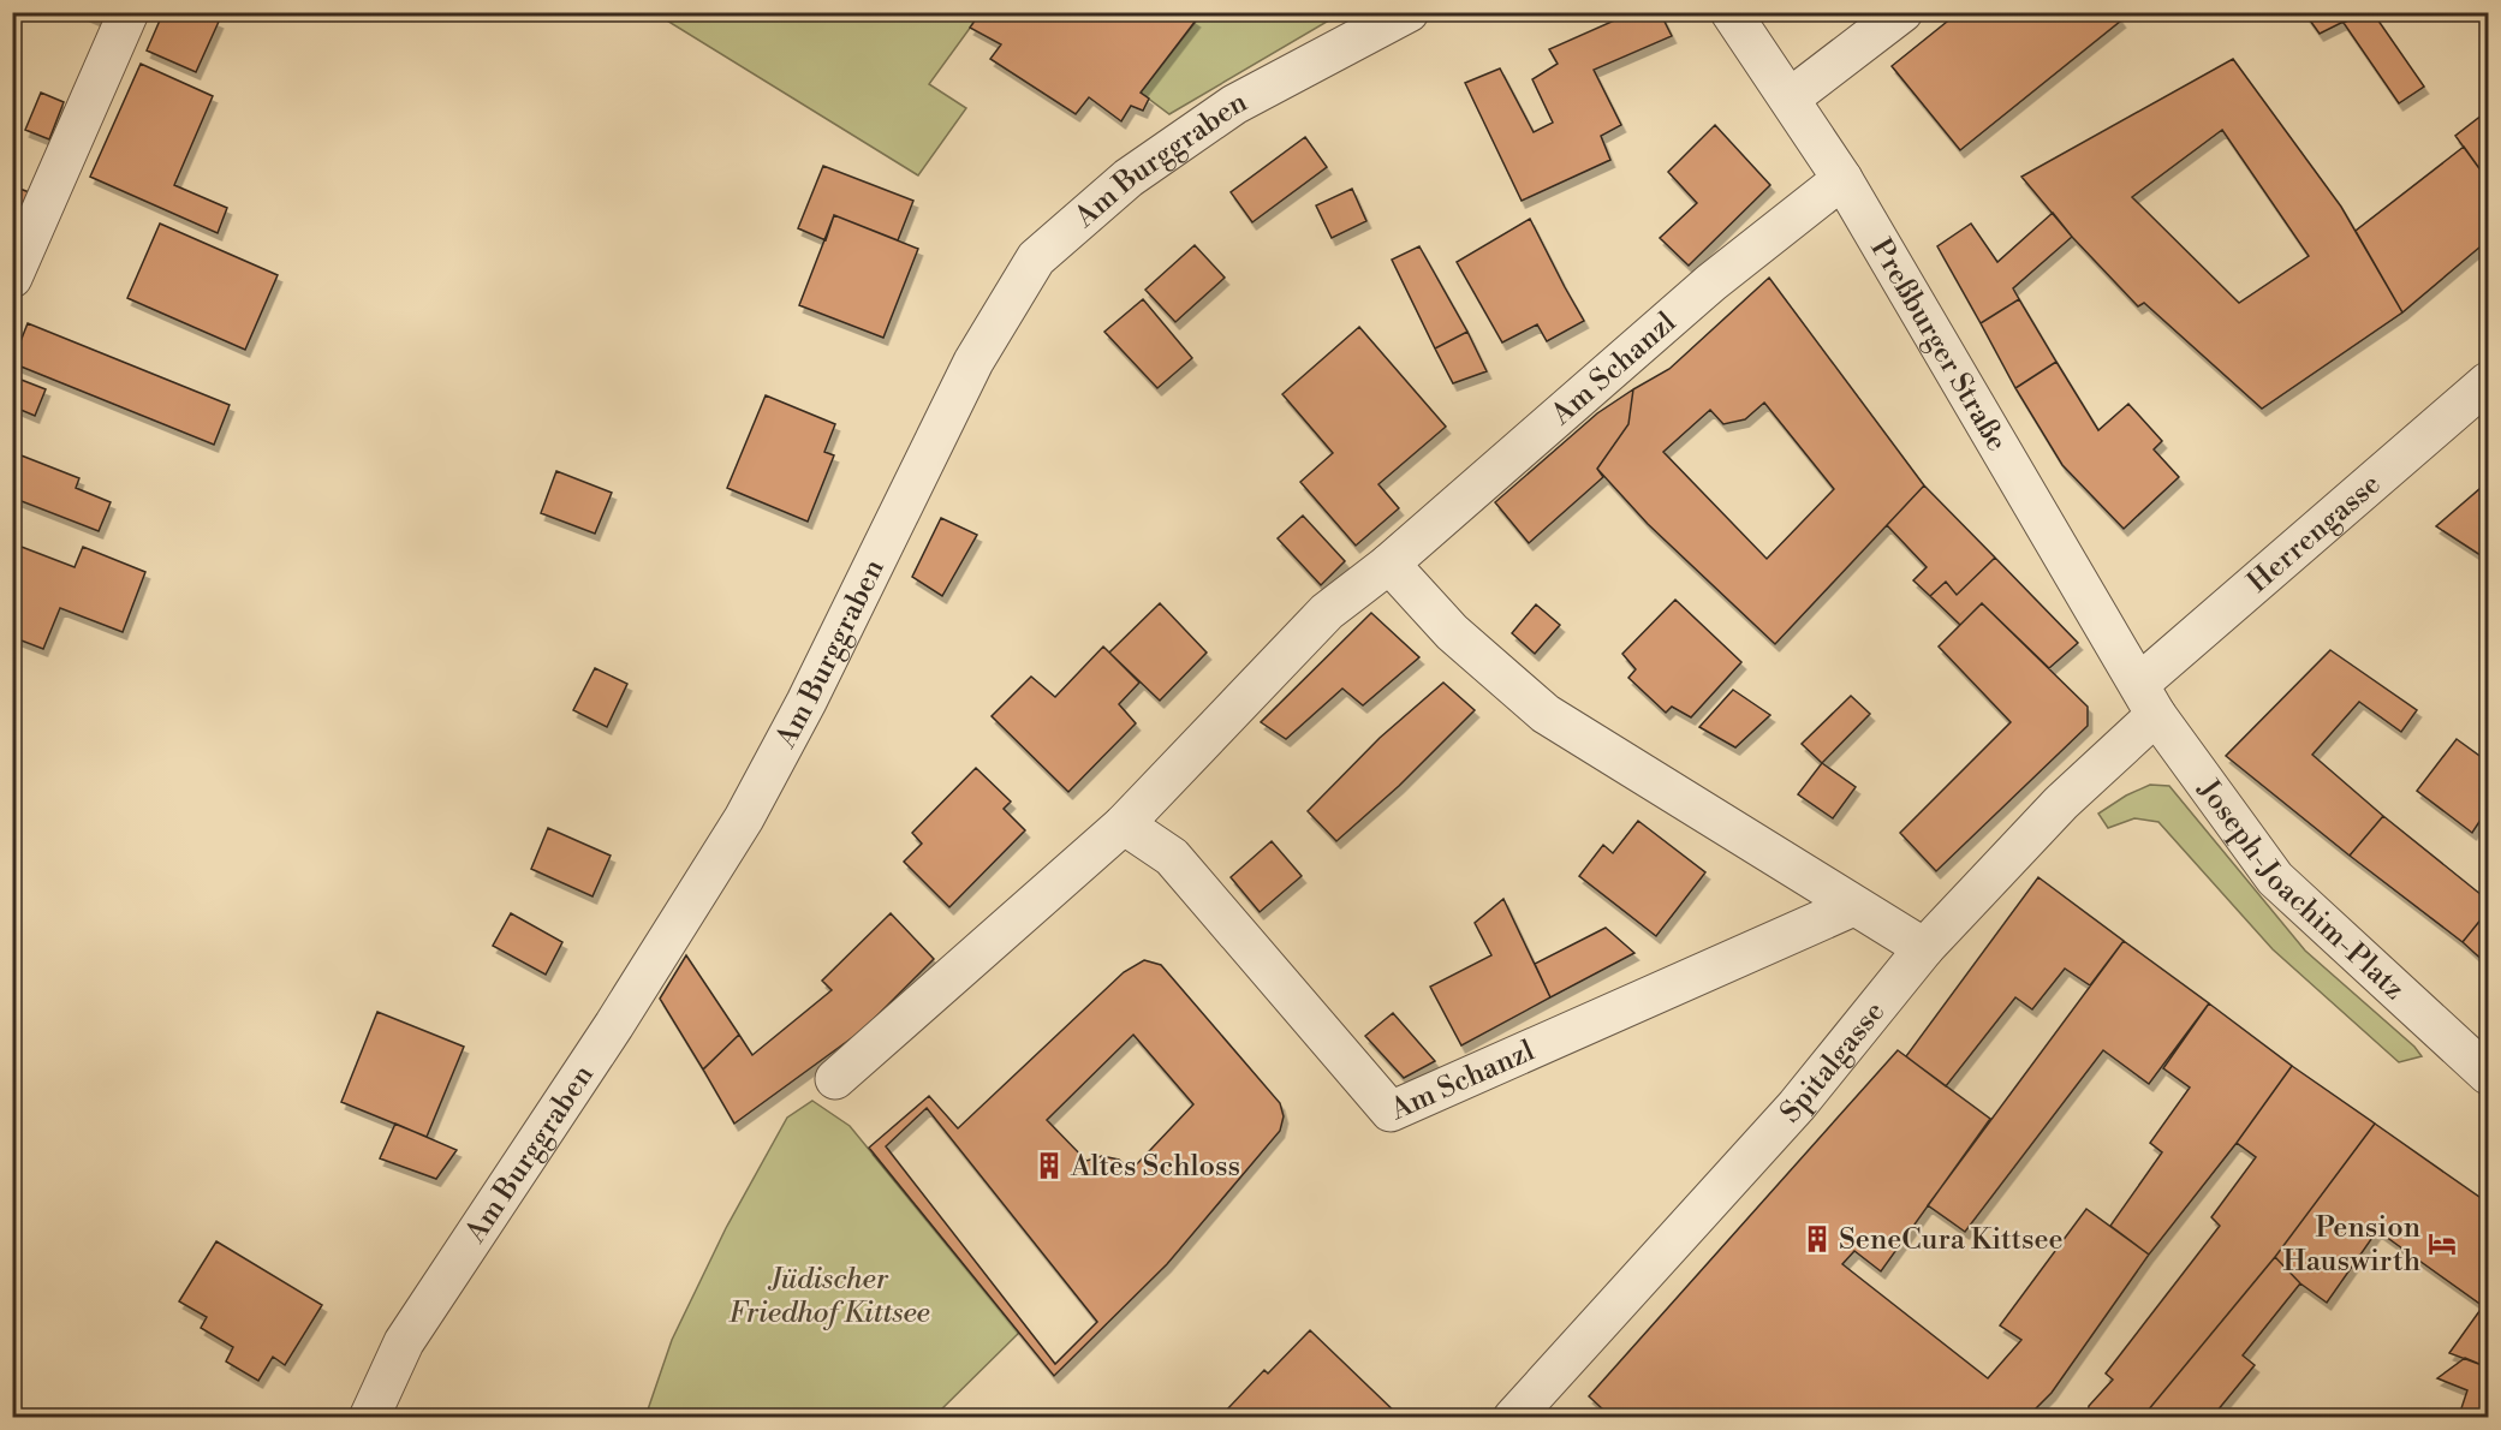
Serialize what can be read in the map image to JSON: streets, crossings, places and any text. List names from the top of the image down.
{
  "streets": {
    "street": [
      "Am Burggraben",
      "Preßburger Straße",
      "Am Schanzl",
      "Herrengasse",
      "Joseph-Joachim-Platz",
      "Spitalgasse"
    ]
  },
  "crossings": [
    ["Preßburger Straße", "Am Schanzl"],
    ["Preßburger Straße", "Herrengasse"],
    ["Preßburger Straße", "Joseph-Joachim-Platz"],
    ["Preßburger Straße", "Spitalgasse"],
    ["Herrengasse", "Joseph-Joachim-Platz"],
    ["Herrengasse", "Spitalgasse"],
    ["Joseph-Joachim-Platz", "Spitalgasse"]
  ],
  "parks": ["Jüdischer Friedhof Kittsee"],
  "places": {
    "building": ["Altes Schloss", "SeneCura Kittsee"],
    "hotel": ["Pension Hauswirth"]
  }
}
